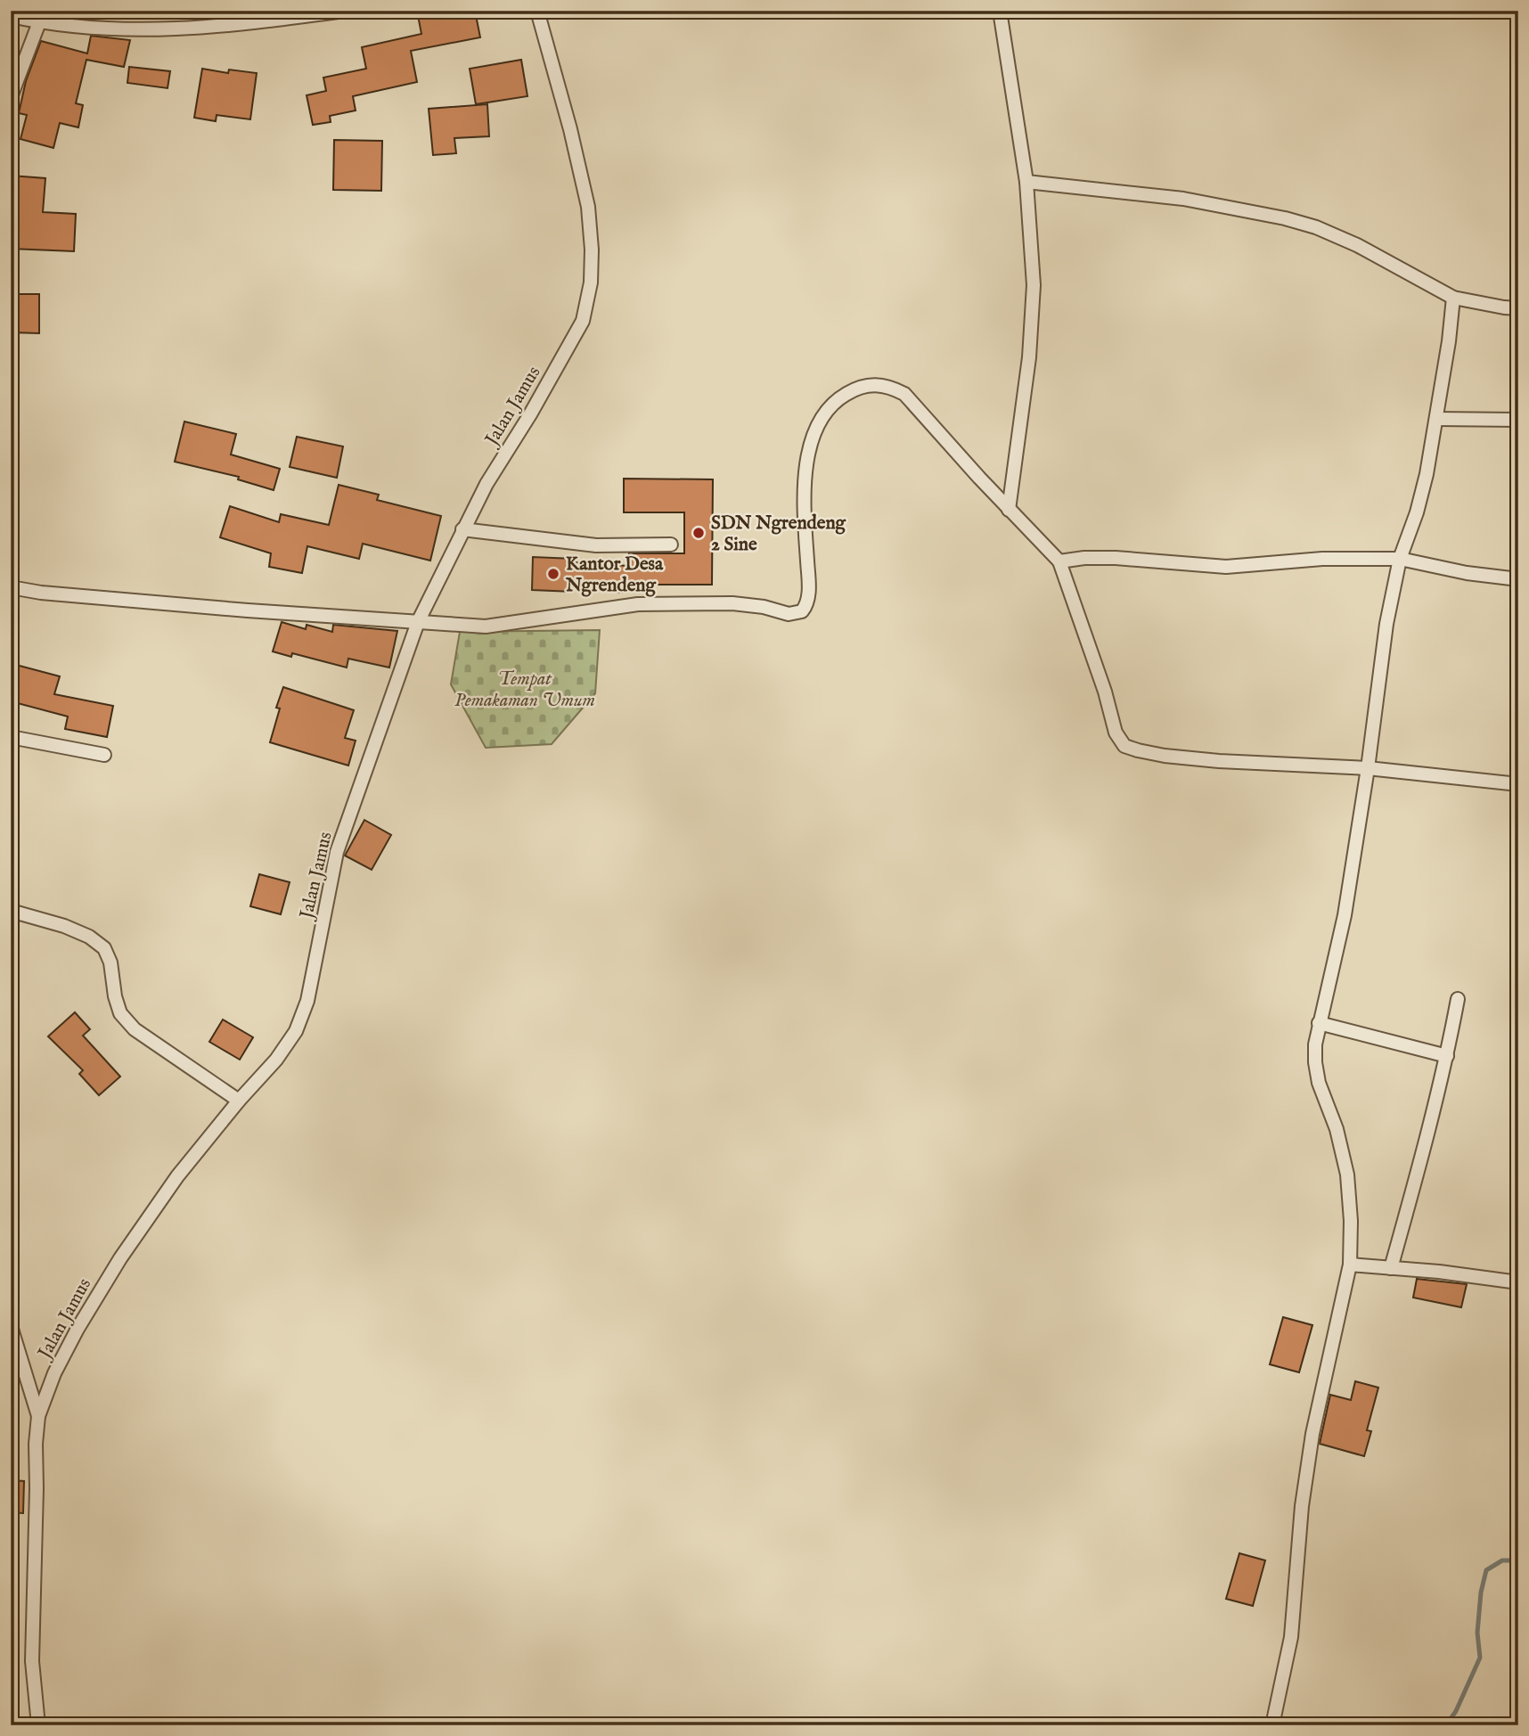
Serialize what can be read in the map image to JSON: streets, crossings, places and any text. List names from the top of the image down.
{
  "streets": {
    "street": ["Jalan Jamus"]
  },
  "parks": ["Tempat Pemakaman Umum"],
  "places": ["SDN Ngrendeng 2 Sine", "Kantor Desa Ngrendeng"]
}
